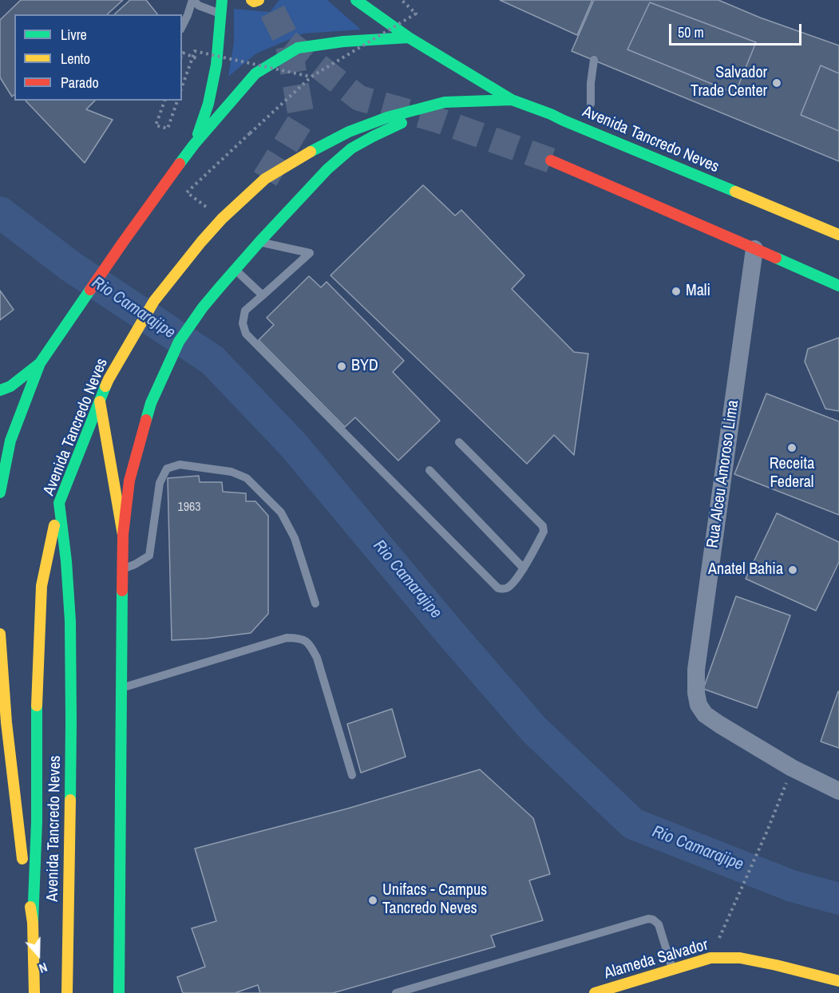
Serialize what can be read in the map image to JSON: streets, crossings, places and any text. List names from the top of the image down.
{
  "streets": {
    "main road": ["Avenida Tancredo Neves", "Alameda Salvador"],
    "street": ["Rua Alceu Amoroso Lima"]
  },
  "water": ["Rio Camarajipe"],
  "places": [
    "Salvador Trade Center",
    "Mali",
    "BYD",
    "Receita Federal",
    "Anatel Bahia",
    "Unifacs - Campus Tancredo Neves"
  ],
  "house_numbers": ["1963"],
  "legend": ["Livre", "Lento", "Parado"],
  "scale_bar": "50 m",
  "north": "bottom"
}
